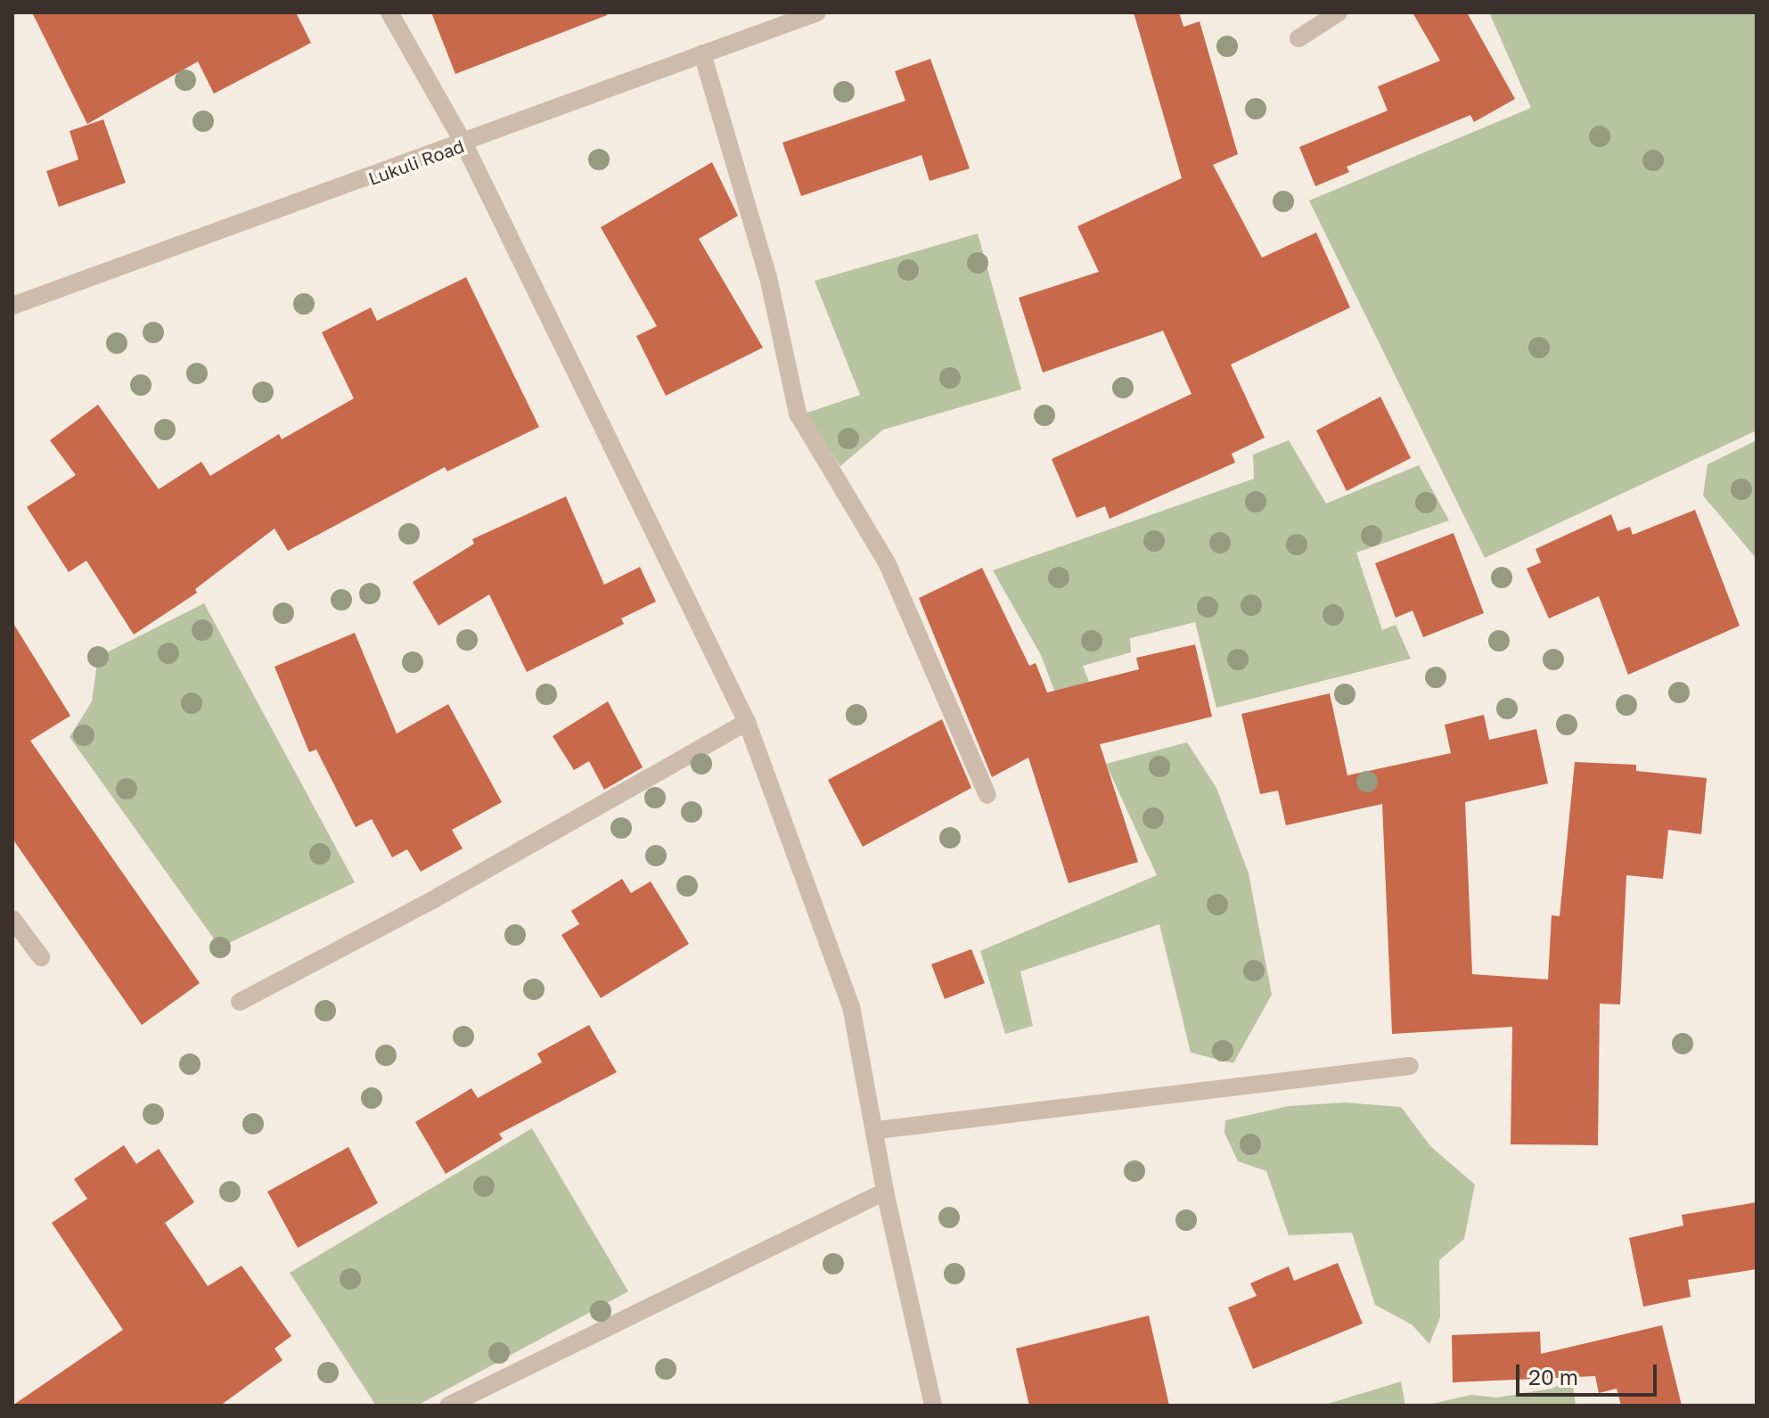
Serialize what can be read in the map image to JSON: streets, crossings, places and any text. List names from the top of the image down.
{
  "streets": {
    "street": ["Lukuli Road"]
  },
  "scale_bar": "20 m"
}
